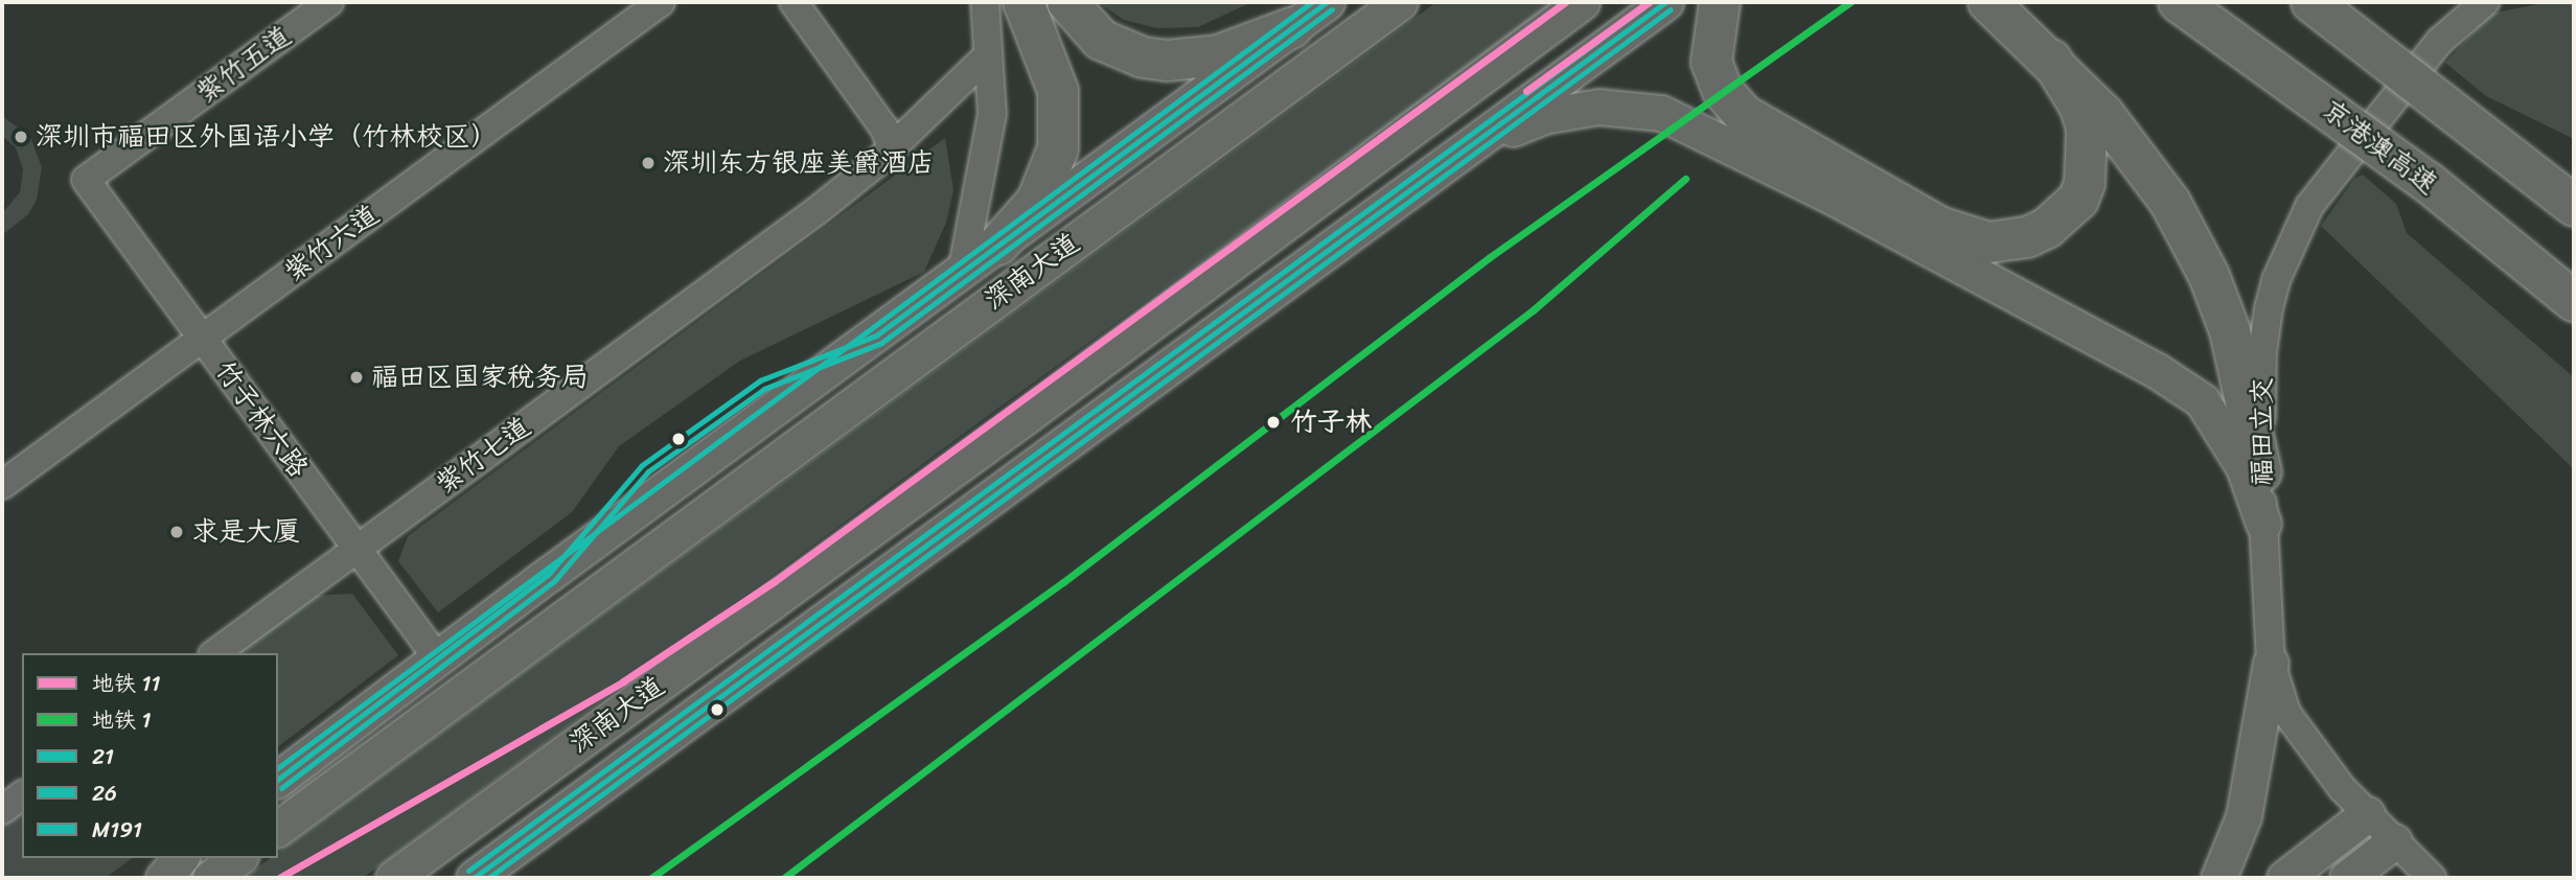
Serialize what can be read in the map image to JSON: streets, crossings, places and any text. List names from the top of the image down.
{
  "streets": {
    "highway": ["京港澳高速"],
    "main road": ["深南大道"],
    "street": [
      "紫竹五道",
      "紫竹六道",
      "竹子林六路",
      "福田立交",
      "紫竹七道"
    ]
  },
  "crossings": [
    ["紫竹五道", "竹子林六路"],
    ["紫竹六道", "竹子林六路"],
    ["竹子林六路", "紫竹七道"]
  ],
  "places": [
    "深圳市福田区外国语小学（竹林校区）",
    "深圳东方银座美爵酒店",
    "福田区国家税务局",
    "竹子林",
    "求是大厦"
  ],
  "lines": [
    "metro line 11",
    "metro line 1",
    "transit line 21",
    "transit line M191",
    "transit line 26"
  ],
  "legend": [
    "地铁 11",
    "地铁 1",
    "21",
    "26",
    "M191"
  ]
}
